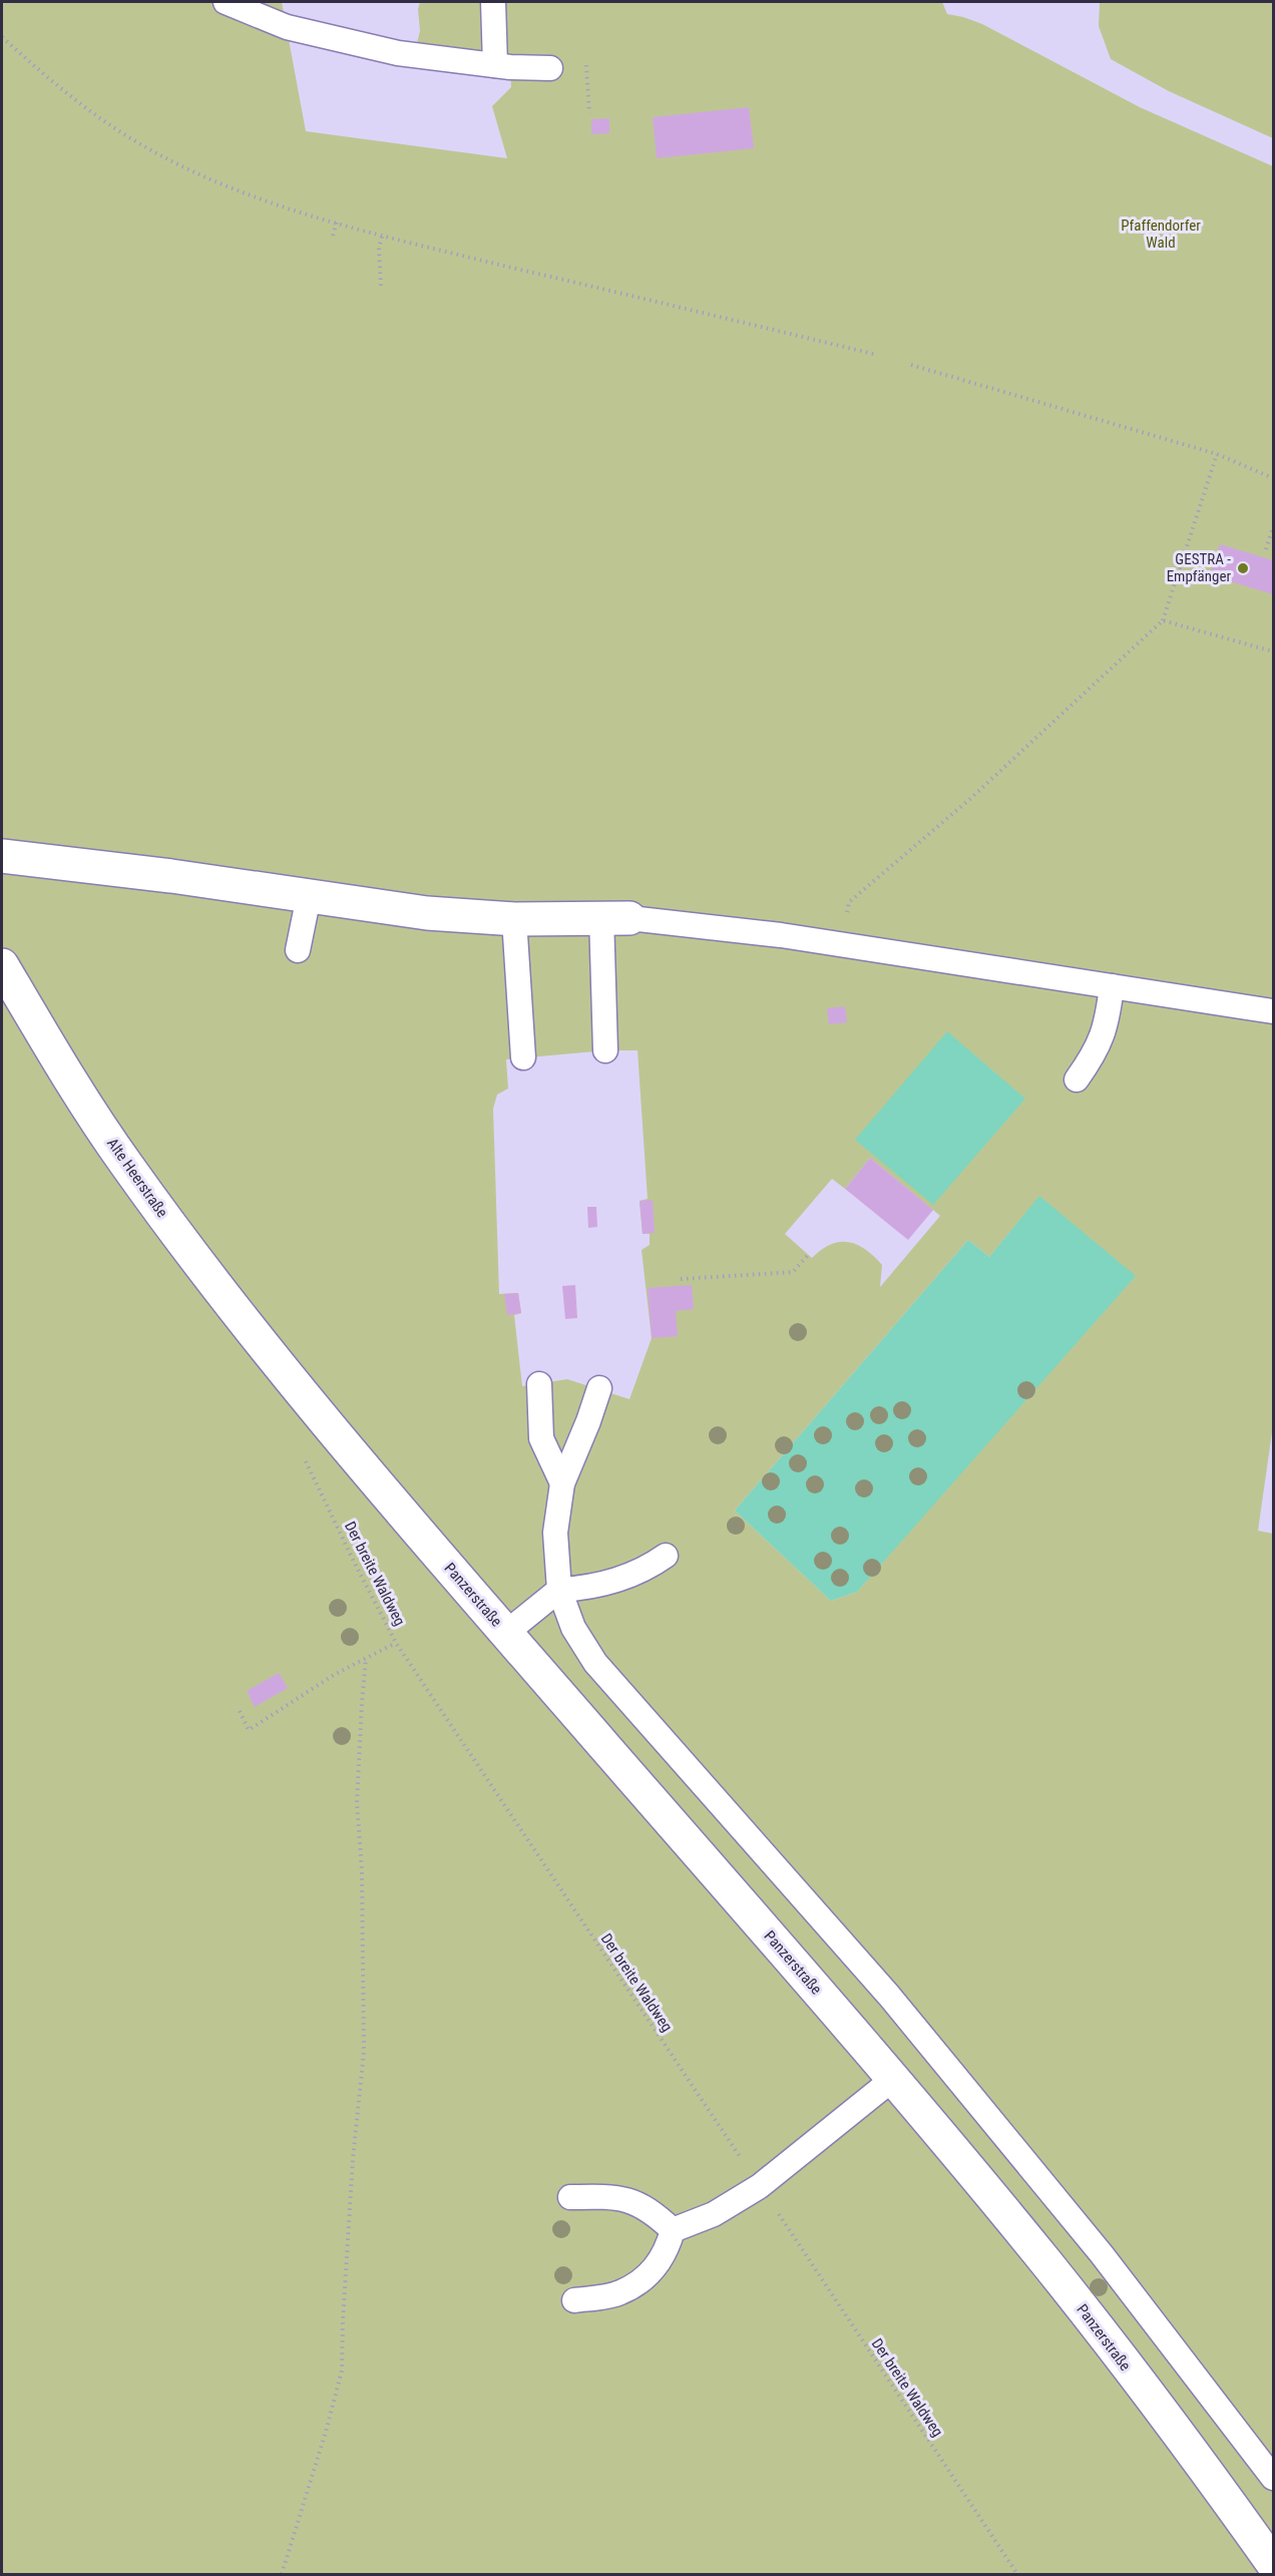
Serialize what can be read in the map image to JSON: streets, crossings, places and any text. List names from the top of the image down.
{
  "streets": {
    "street": ["Alte Heerstraße", "Panzerstraße"],
    "path": ["Der breite Waldweg"]
  },
  "crossings": [
    ["Alte Heerstraße", "Panzerstraße"]
  ],
  "parks": ["Pfaffendorfer Wald"],
  "places": ["GESTRA - Empfänger"]
}
